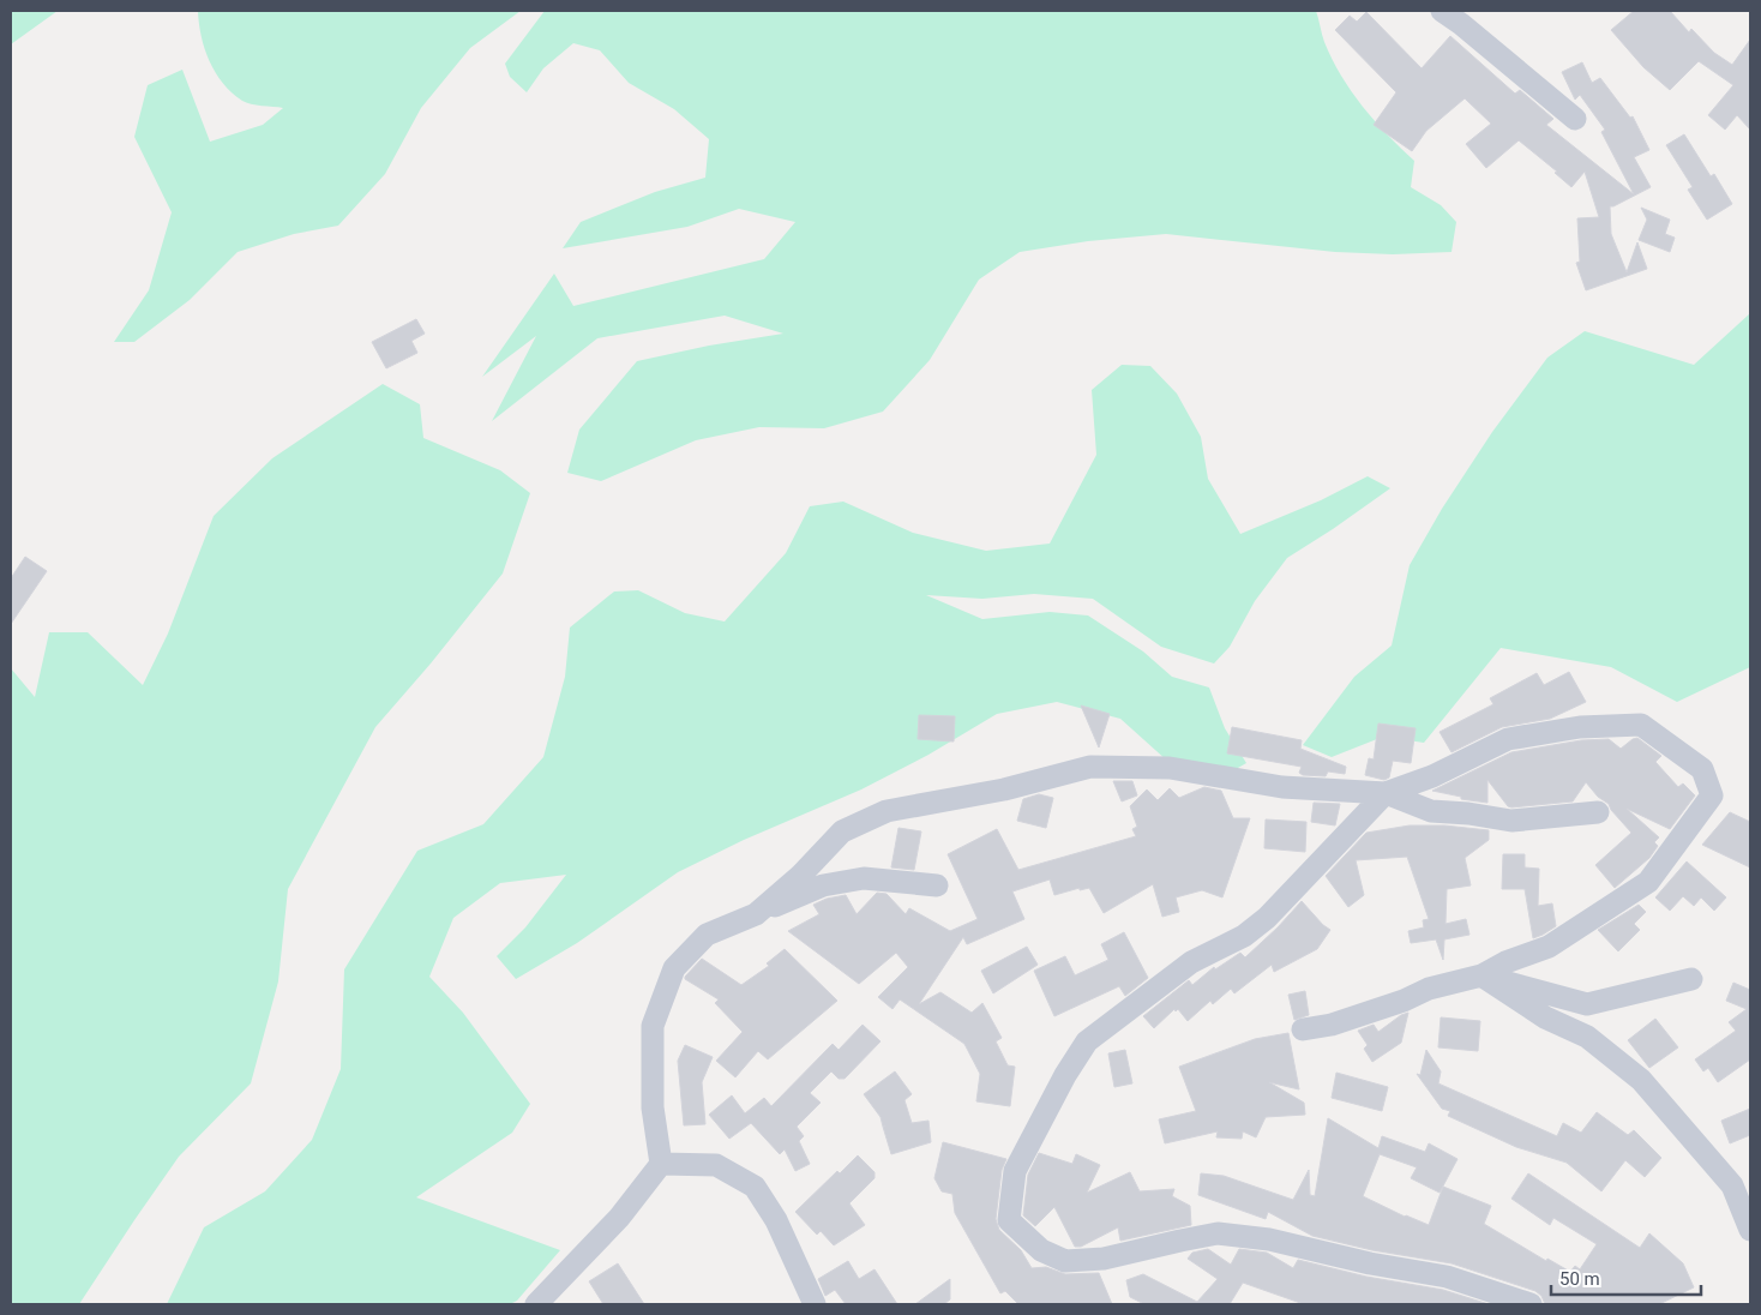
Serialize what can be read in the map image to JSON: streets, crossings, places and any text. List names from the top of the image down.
{
  "scale_bar": "50 m"
}
